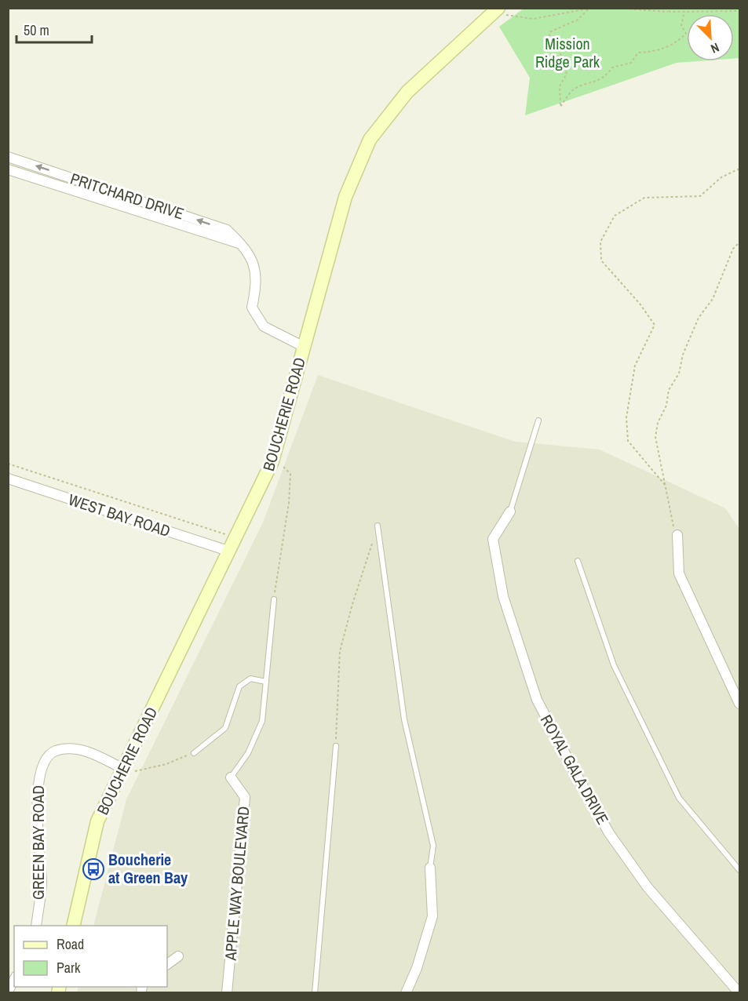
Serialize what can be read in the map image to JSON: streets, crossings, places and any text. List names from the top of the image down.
{
  "streets": {
    "main road": ["BOUCHERIE ROAD"],
    "street": [
      "PRITCHARD DRIVE",
      "WEST BAY ROAD",
      "ROYAL GALA DRIVE",
      "GREEN BAY ROAD",
      "APPLE WAY BOULEVARD"
    ]
  },
  "crossings": [
    ["PRITCHARD DRIVE", "BOUCHERIE ROAD"],
    ["BOUCHERIE ROAD", "WEST BAY ROAD"],
    ["BOUCHERIE ROAD", "GREEN BAY ROAD"]
  ],
  "parks": ["Mission Ridge Park"],
  "places": {
    "bus stop": ["Boucherie at Green Bay"]
  },
  "legend": ["Road", "Park"],
  "scale_bar": "50 m",
  "north": "bottom right"
}
